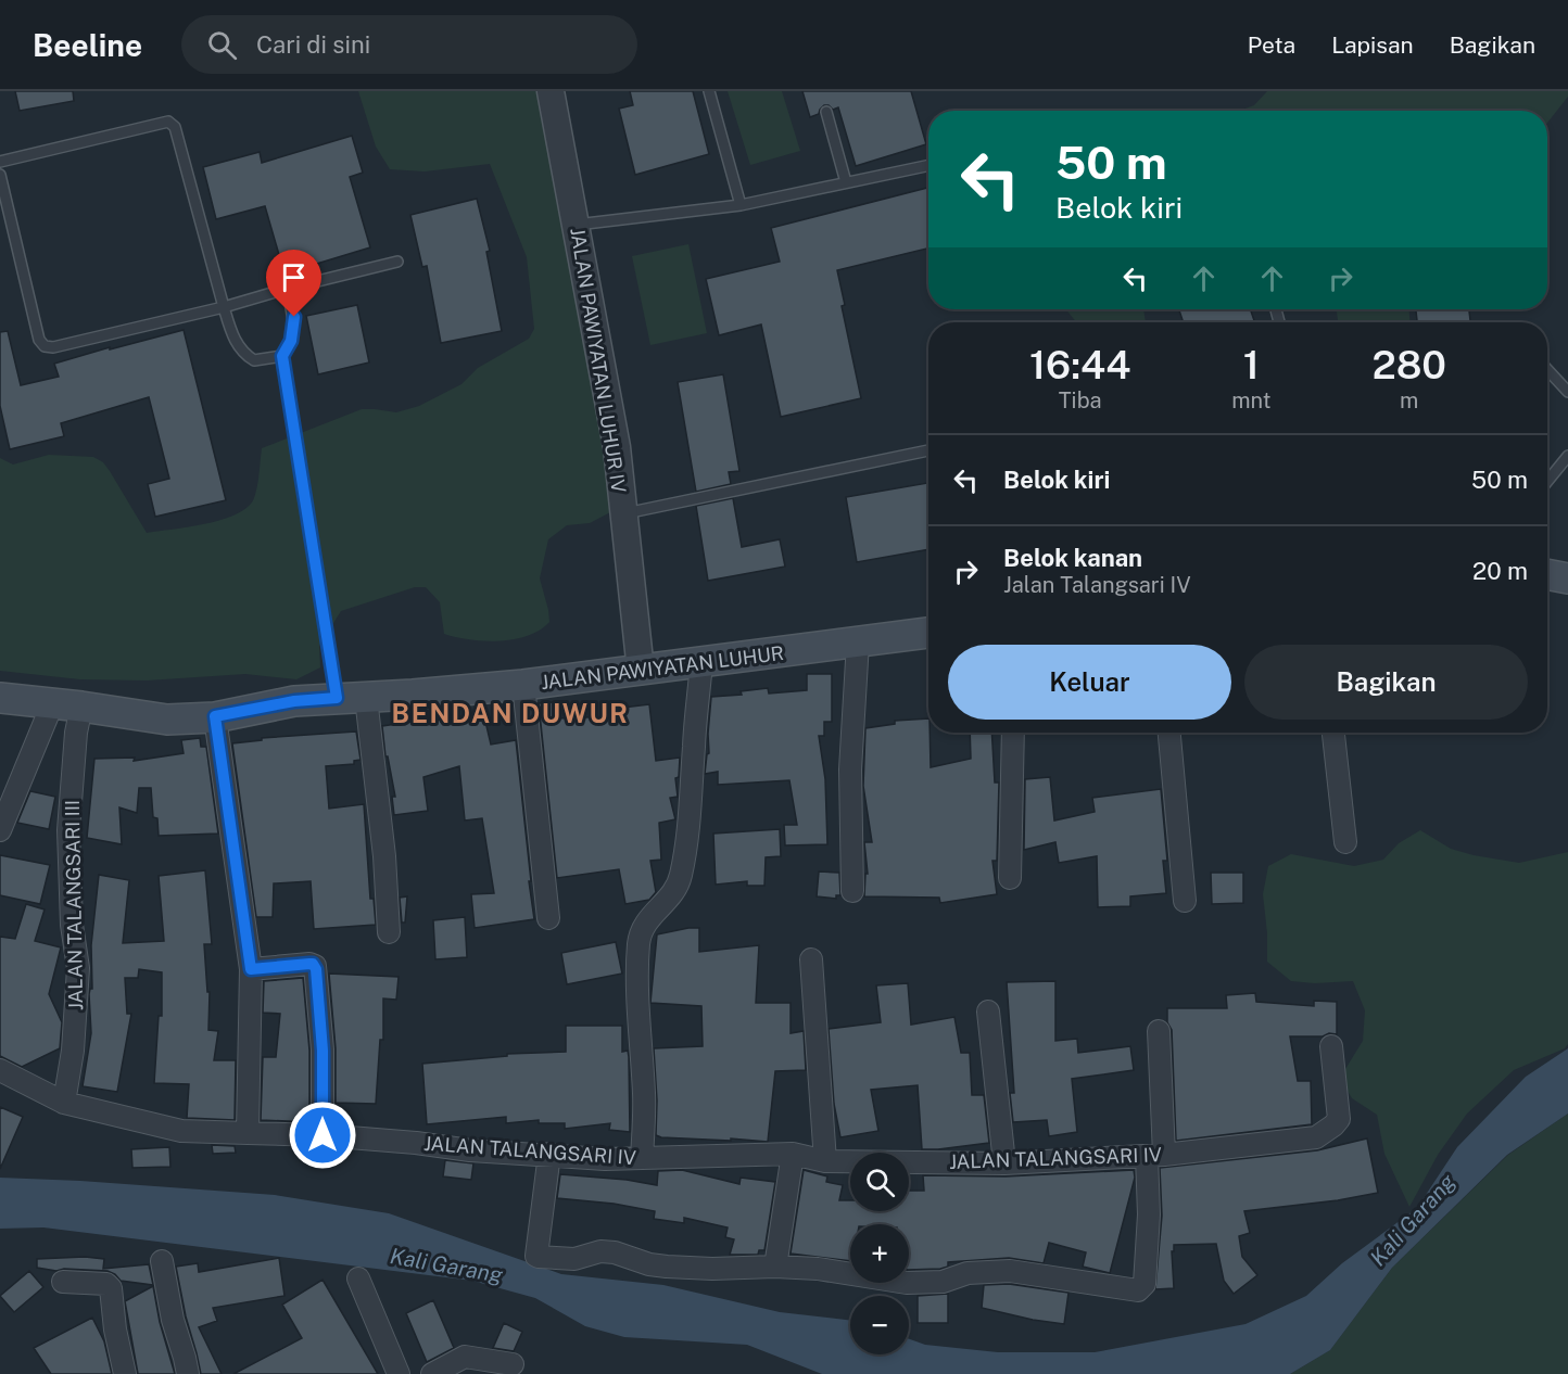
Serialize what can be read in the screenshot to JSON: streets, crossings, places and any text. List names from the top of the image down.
{
  "streets": {
    "main road": ["JALAN PAWIYATAN LUHUR"],
    "street": ["JALAN PAWIYATAN LUHUR IV", "JALAN TALANGSARI III", "JALAN TALANGSARI IV"]
  },
  "crossings": [
    ["JALAN PAWIYATAN LUHUR IV", "JALAN PAWIYATAN LUHUR"],
    ["JALAN PAWIYATAN LUHUR", "JALAN TALANGSARI III"],
    ["JALAN TALANGSARI III", "JALAN TALANGSARI IV"]
  ],
  "districts": ["BENDAN DUWUR"],
  "water": ["Kali Garang"],
  "page": {
    "header": "Beeline",
    "search": "Cari di sini",
    "nav": ["Peta", "Lapisan", "Bagikan"],
    "turn": ["50 m", "Belok kiri"],
    "eta": [
      "16:44",
      "Tiba",
      "1",
      "mnt",
      "280",
      "m"
    ],
    "list": [
      {
        "name": "Belok kiri",
        "value": "50 m"
      },
      {
        "name": "Belok kanan",
        "note": "Jalan Talangsari IV",
        "value": "20 m"
      }
    ],
    "buttons": ["Keluar", "Bagikan"],
    "map_buttons": ["+", "−"]
  }
}
